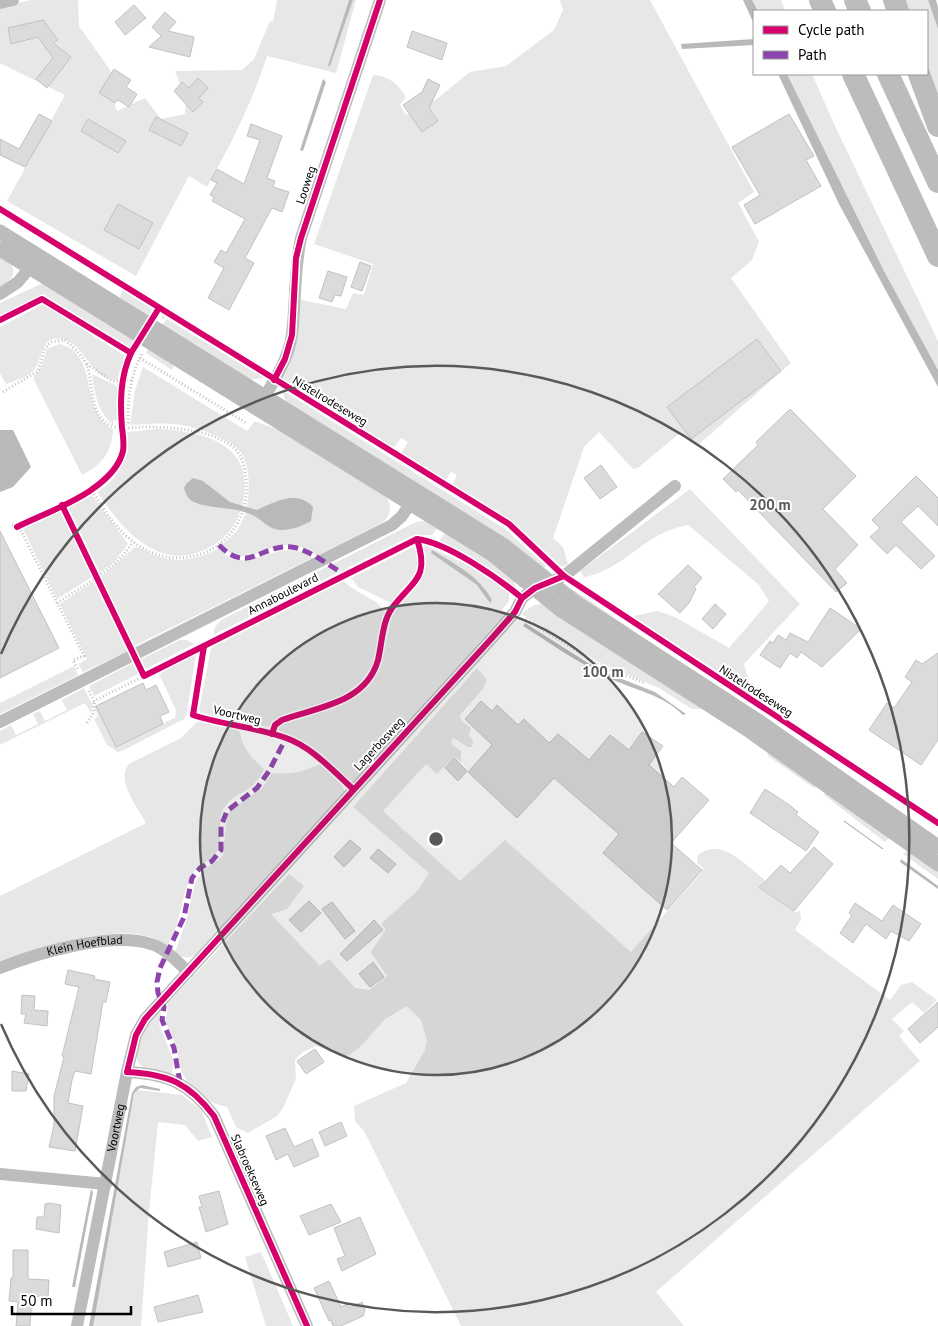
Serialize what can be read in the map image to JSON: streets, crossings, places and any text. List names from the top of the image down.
{
  "streets": {
    "street": [
      "Looweg",
      "Nistelrodeseweg",
      "Annaboulevard",
      "Voortweg",
      "Lagerbosweg",
      "Klein Hoefblad",
      "Slabroekseweg"
    ]
  },
  "crossings": [
    ["Looweg", "Nistelrodeseweg"],
    ["Nistelrodeseweg", "Annaboulevard"],
    ["Nistelrodeseweg", "Lagerbosweg"],
    ["Voortweg", "Lagerbosweg"],
    ["Voortweg", "Klein Hoefblad"],
    ["Voortweg", "Slabroekseweg"],
    ["Lagerbosweg", "Klein Hoefblad"]
  ],
  "legend": ["Cycle path", "Path"],
  "scale_bar": "50 m",
  "rings": ["200 m", "100 m"]
}
